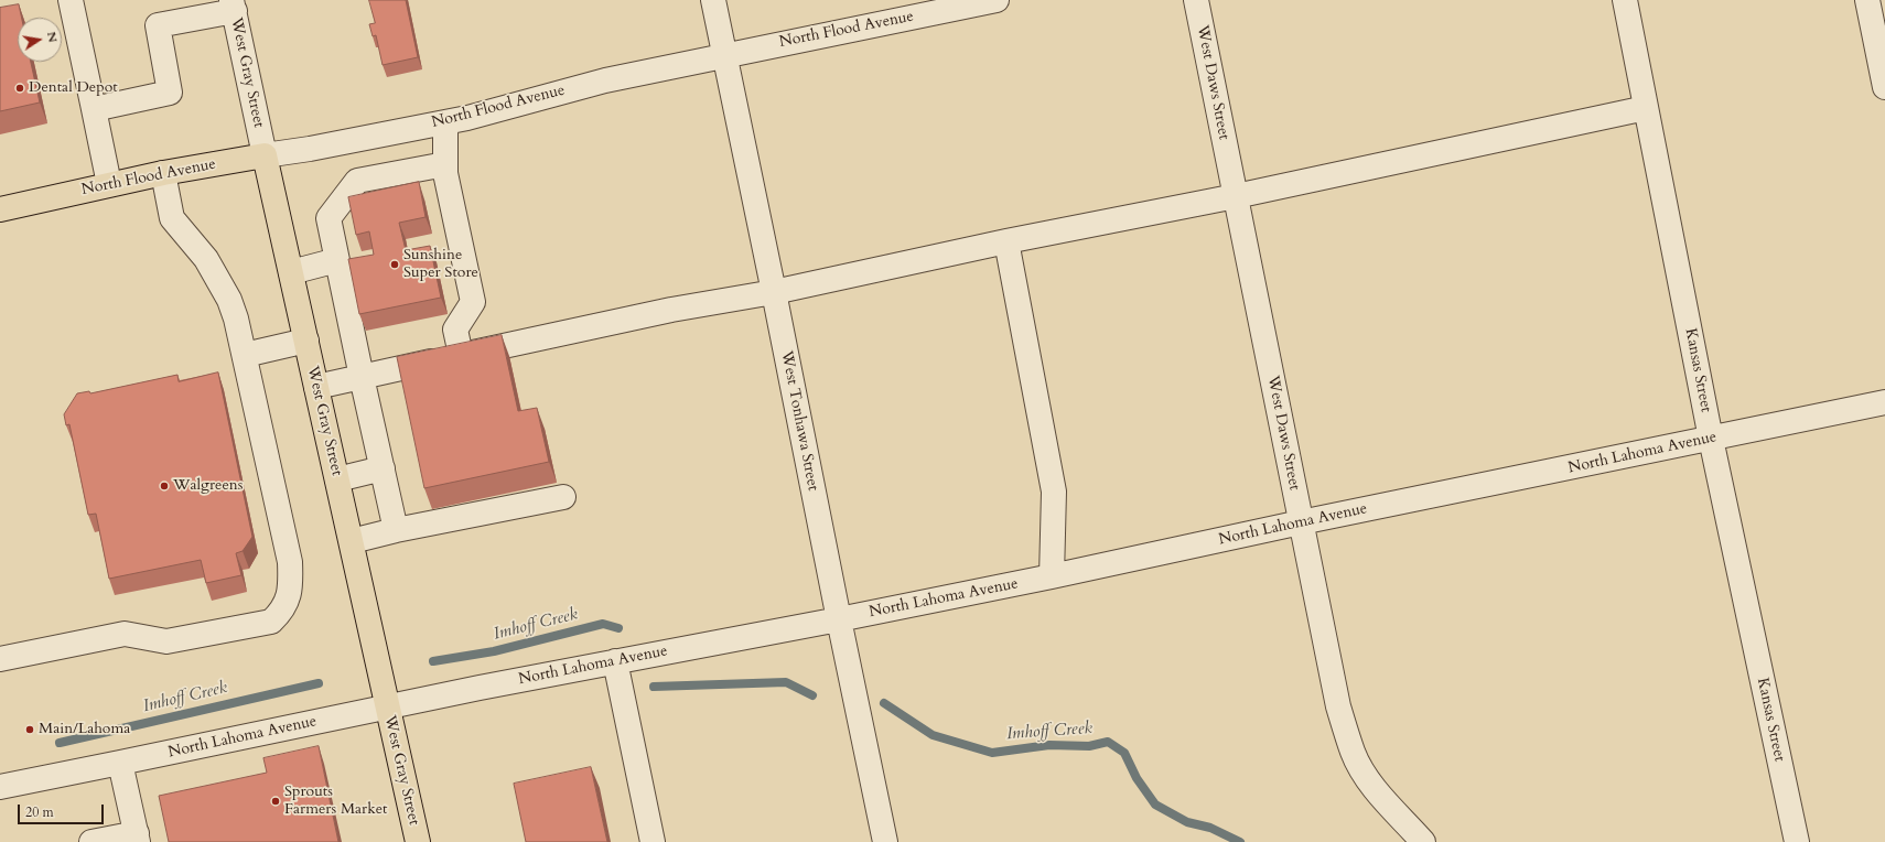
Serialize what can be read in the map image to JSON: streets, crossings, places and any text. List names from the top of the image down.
{
  "streets": {
    "main road": ["North Flood Avenue", "West Gray Street"],
    "street": [
      "West Daws Street",
      "Kansas Street",
      "West Tonhawa Street",
      "North Lahoma Avenue"
    ]
  },
  "crossings": [
    ["North Flood Avenue", "West Gray Street"],
    ["North Flood Avenue", "West Tonhawa Street"],
    ["West Gray Street", "North Lahoma Avenue"],
    ["West Daws Street", "North Lahoma Avenue"],
    ["Kansas Street", "North Lahoma Avenue"],
    ["West Tonhawa Street", "North Lahoma Avenue"]
  ],
  "water": ["Imhoff Creek"],
  "places": [
    "Dental Depot",
    "Sunshine Super Store",
    "Walgreens",
    "Main/Lahoma",
    "Sprouts Farmers Market"
  ],
  "scale_bar": "20 m",
  "north": "right"
}
